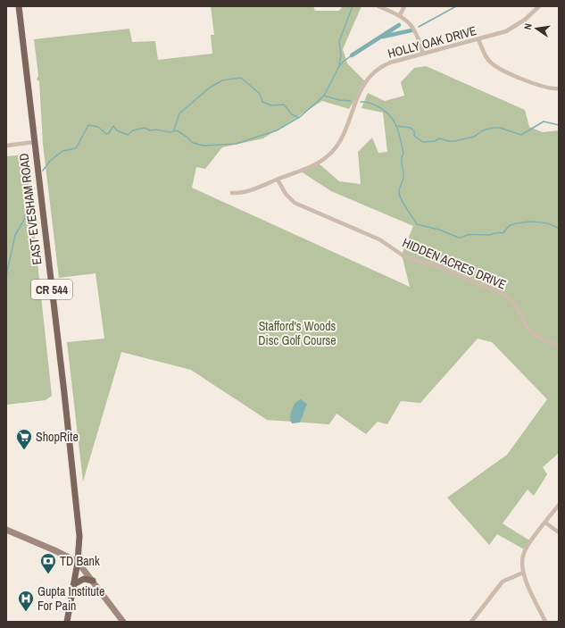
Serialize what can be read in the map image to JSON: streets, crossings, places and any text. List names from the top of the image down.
{
  "streets": {
    "main road": ["EAST EVESHAM ROAD", "CR 544"],
    "street": ["HOLLY OAK DRIVE", "HIDDEN ACRES DRIVE"]
  },
  "crossings": [
    ["HOLLY OAK DRIVE", "HIDDEN ACRES DRIVE"]
  ],
  "parks": ["Stafford's Woods Disc Golf Course"],
  "places": {
    "supermarket": ["ShopRite"],
    "bank": ["TD Bank"],
    "hospital": ["Gupta Institute For Pain"]
  },
  "north": "left"
}
